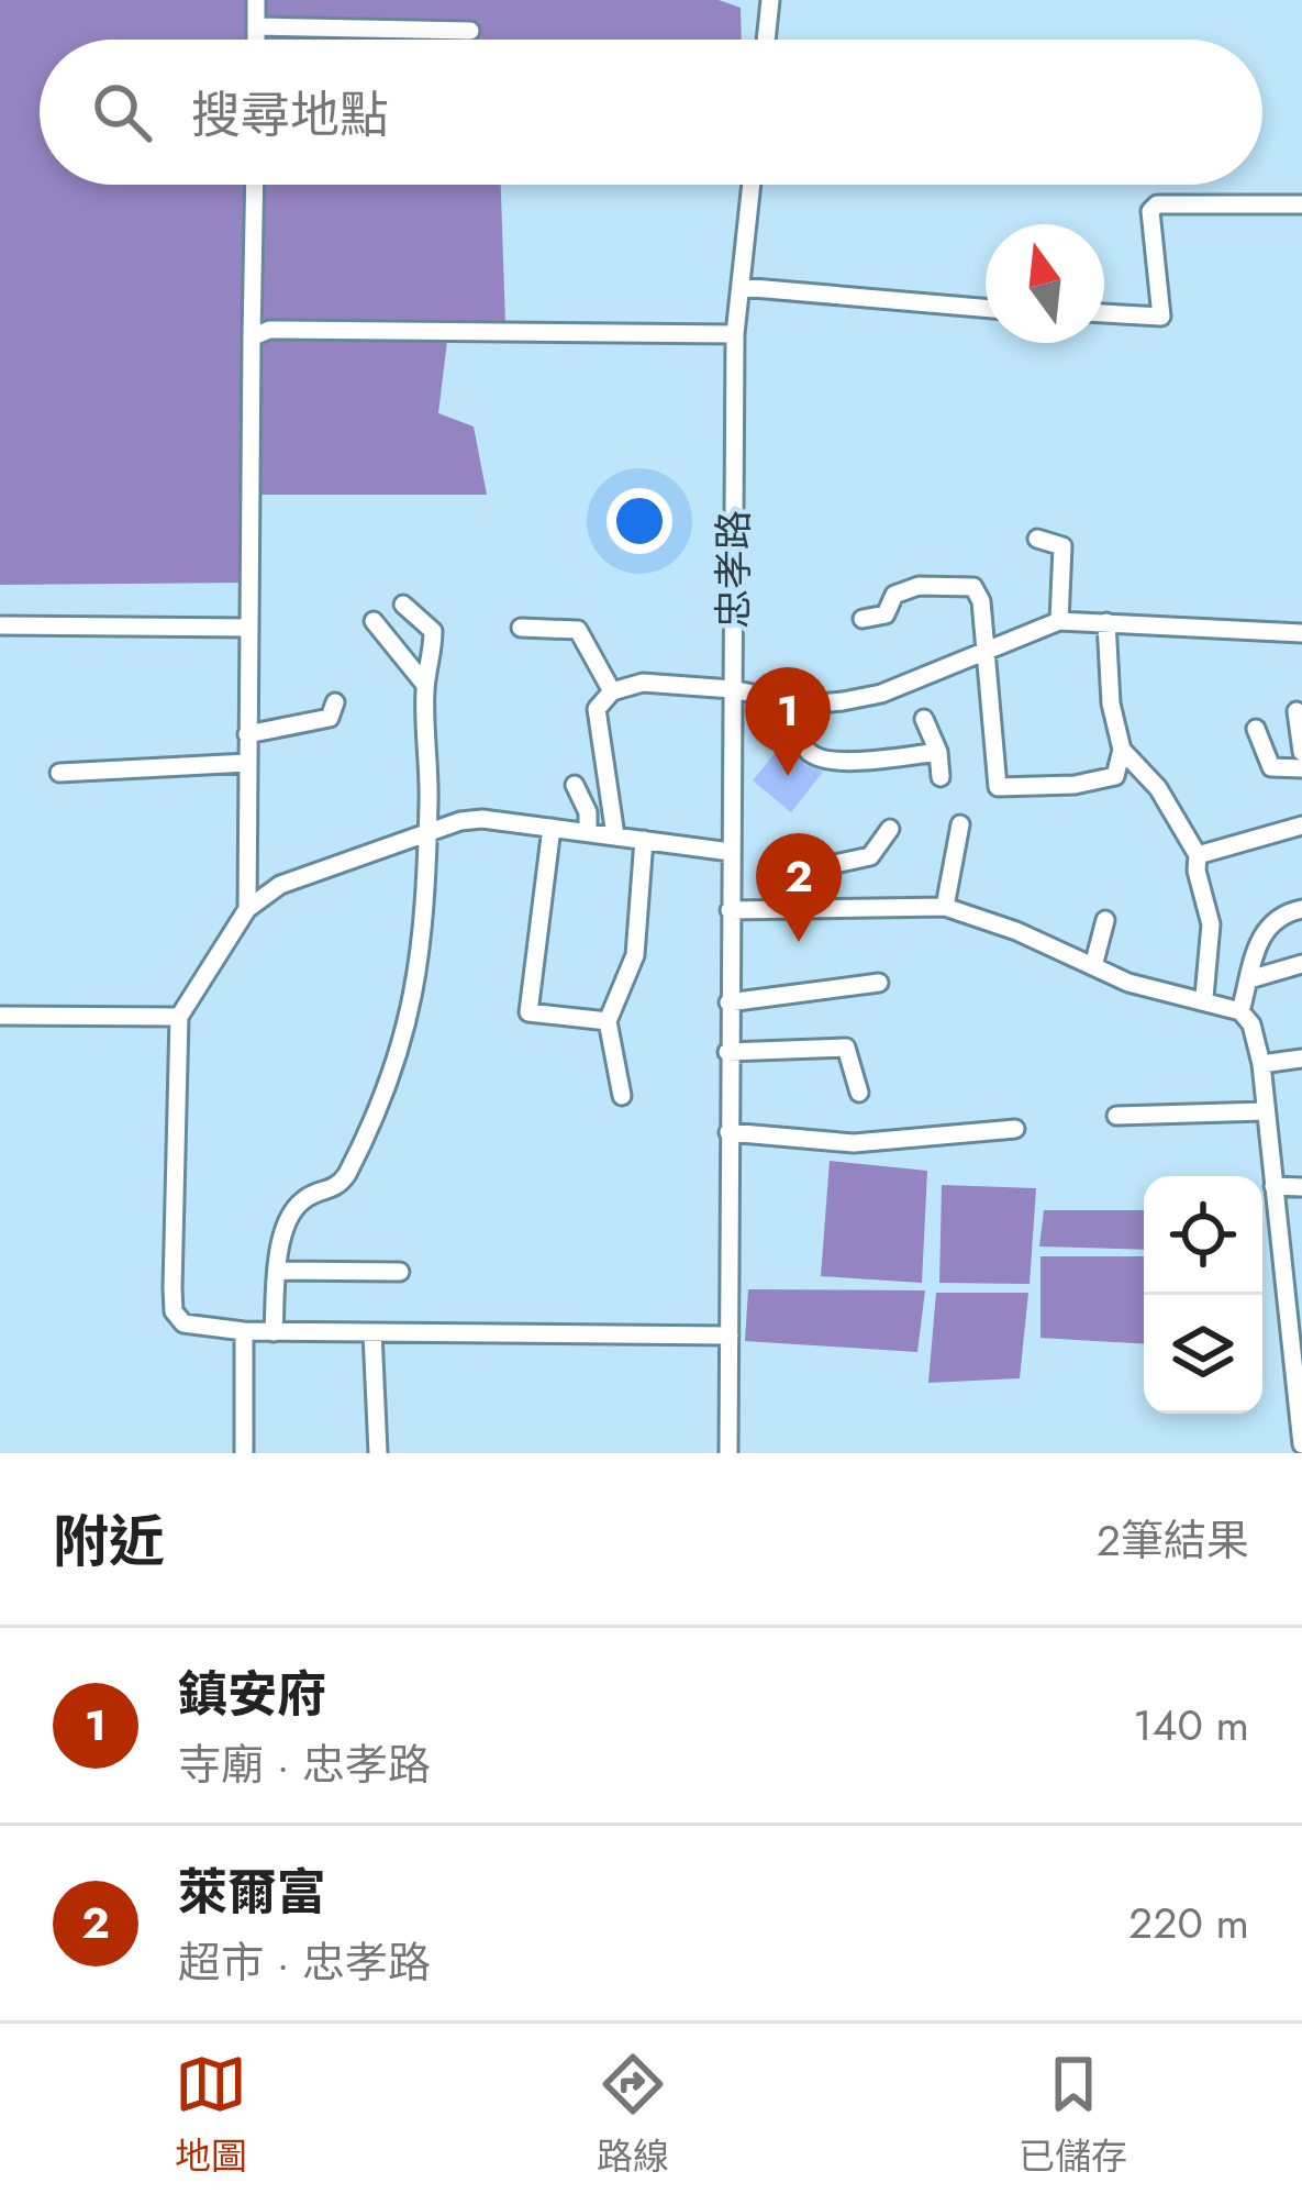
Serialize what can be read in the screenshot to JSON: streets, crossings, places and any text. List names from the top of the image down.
{
  "streets": {
    "street": ["忠孝路"]
  },
  "north": "top",
  "page": {
    "search": "搜尋地點",
    "pins": ["1", "2"],
    "heading": ["附近", "2筆結果"],
    "list": [
      {
        "mark": "1",
        "name": "鎮安府",
        "note": "寺廟 · 忠孝路",
        "value": "140 m"
      },
      {
        "mark": "2",
        "name": "萊爾富",
        "note": "超市 · 忠孝路",
        "value": "220 m"
      }
    ],
    "nav": ["地圖", "路線", "已儲存"]
  }
}
